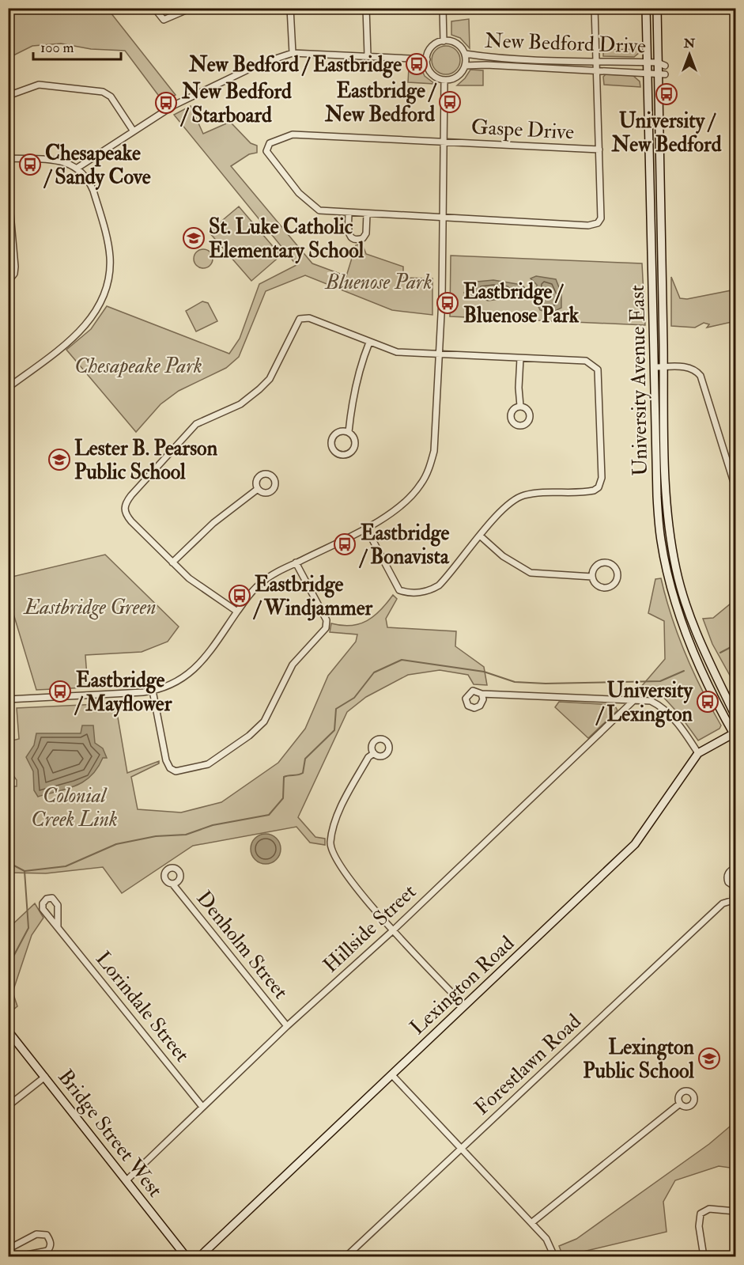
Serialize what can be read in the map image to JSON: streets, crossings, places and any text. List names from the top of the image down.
{
  "streets": {
    "main road": ["University Avenue East", "Lexington Road", "Bridge Street West"],
    "street": [
      "New Bedford Drive",
      "Gaspe Drive",
      "Hillside Street",
      "Denholm Street",
      "Lorindale Street",
      "Forestlawn Road"
    ]
  },
  "crossings": [
    ["New Bedford Drive", "University Avenue East"],
    ["University Avenue East", "Lexington Road"],
    ["Hillside Street", "Denholm Street"],
    ["Hillside Street", "Lorindale Street"],
    ["Hillside Street", "Bridge Street West"]
  ],
  "parks": [
    "Bluenose Park",
    "Chesapeake Park",
    "Eastbridge Green",
    "Colonial Creek Link"
  ],
  "places": {
    "bus stop": [
      "New Bedford / Eastbridge",
      "University / New Bedford",
      "Eastbridge / New Bedford",
      "New Bedford / Starboard",
      "Chesapeake / Sandy Cove",
      "Eastbridge / Bluenose Park",
      "Eastbridge / Bonavista",
      "Eastbridge / Windjammer",
      "Eastbridge / Mayflower",
      "University / Lexington"
    ],
    "school or university": ["St. Luke Catholic Elementary School", "Lester B. Pearson Public School", "Lexington Public School"]
  },
  "scale_bar": "100 m",
  "north": "top"
}
